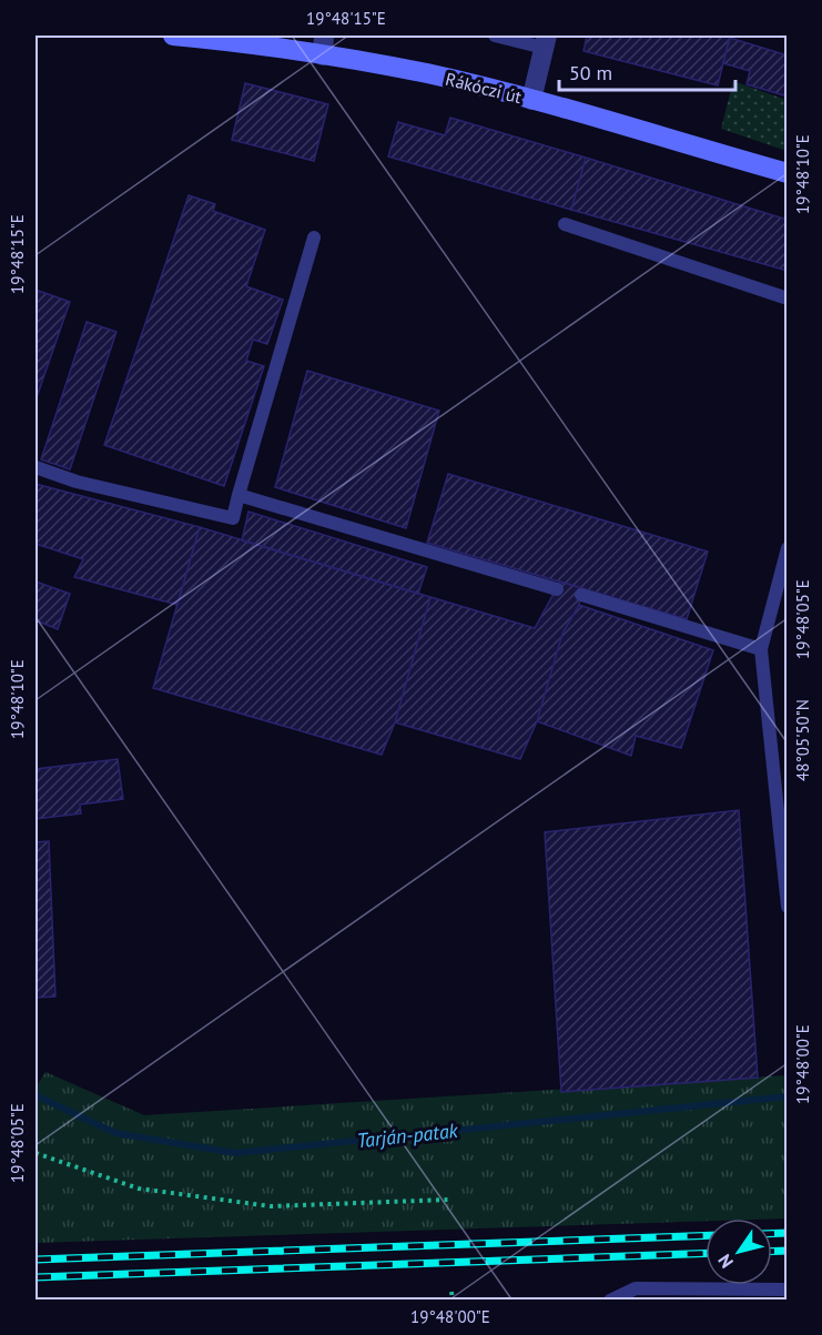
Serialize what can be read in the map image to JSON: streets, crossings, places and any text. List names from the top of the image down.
{
  "streets": {
    "main road": ["Rákóczi út"]
  },
  "water": ["Tarján-patak"],
  "scale_bar": "50 m",
  "north": "bottom left",
  "coordinates": [
    "19°48'15\"E",
    "19°48'10\"E",
    "19°48'05\"E",
    "48°05'50\"N",
    "19°48'00\"E"
  ]
}
